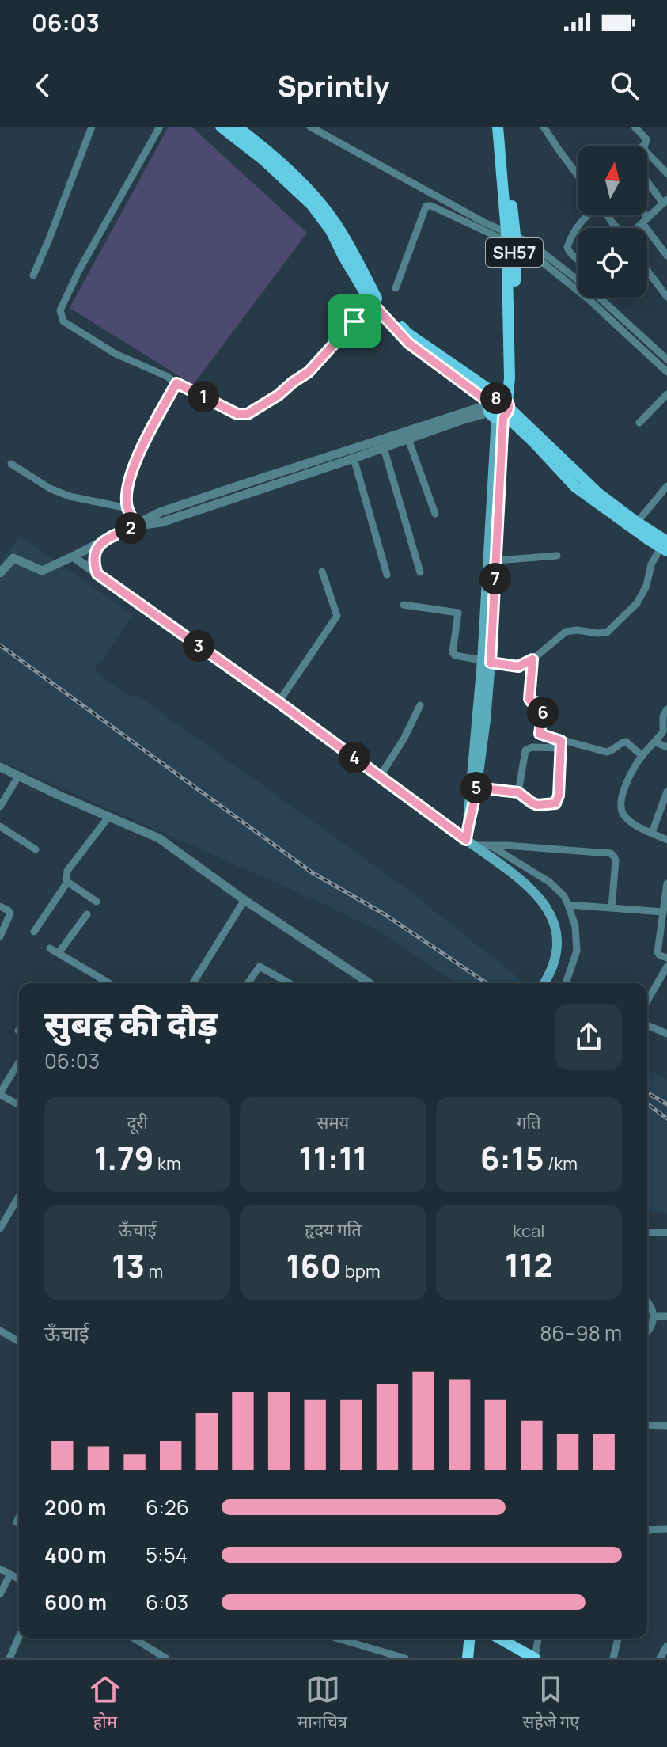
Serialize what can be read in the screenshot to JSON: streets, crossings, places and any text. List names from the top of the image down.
{
  "streets": {
    "main road": ["SH57"]
  },
  "north": "top",
  "page": {
    "status": "06:03",
    "header": "Sprintly",
    "pins": [
      "1",
      "8",
      "2",
      "7",
      "3",
      "6",
      "4",
      "5"
    ],
    "heading": ["सुबह की दौड़", "06:03"],
    "stats": [
      ["दूरी", "1.79 km"],
      ["समय", "11:11"],
      ["गति", "6:15 /km"],
      ["ऊँचाई", "13 m"],
      ["हृदय गति", "160 bpm"],
      ["kcal", "112"]
    ],
    "chart": ["ऊँचाई", "86–98 m"],
    "list": [
      {
        "name": "200 m",
        "note": "6:26"
      },
      {
        "name": "400 m",
        "note": "5:54"
      },
      {
        "name": "600 m",
        "note": "6:03"
      }
    ],
    "tabs": ["होम", "मानचित्र", "सहेजे गए"]
  }
}
